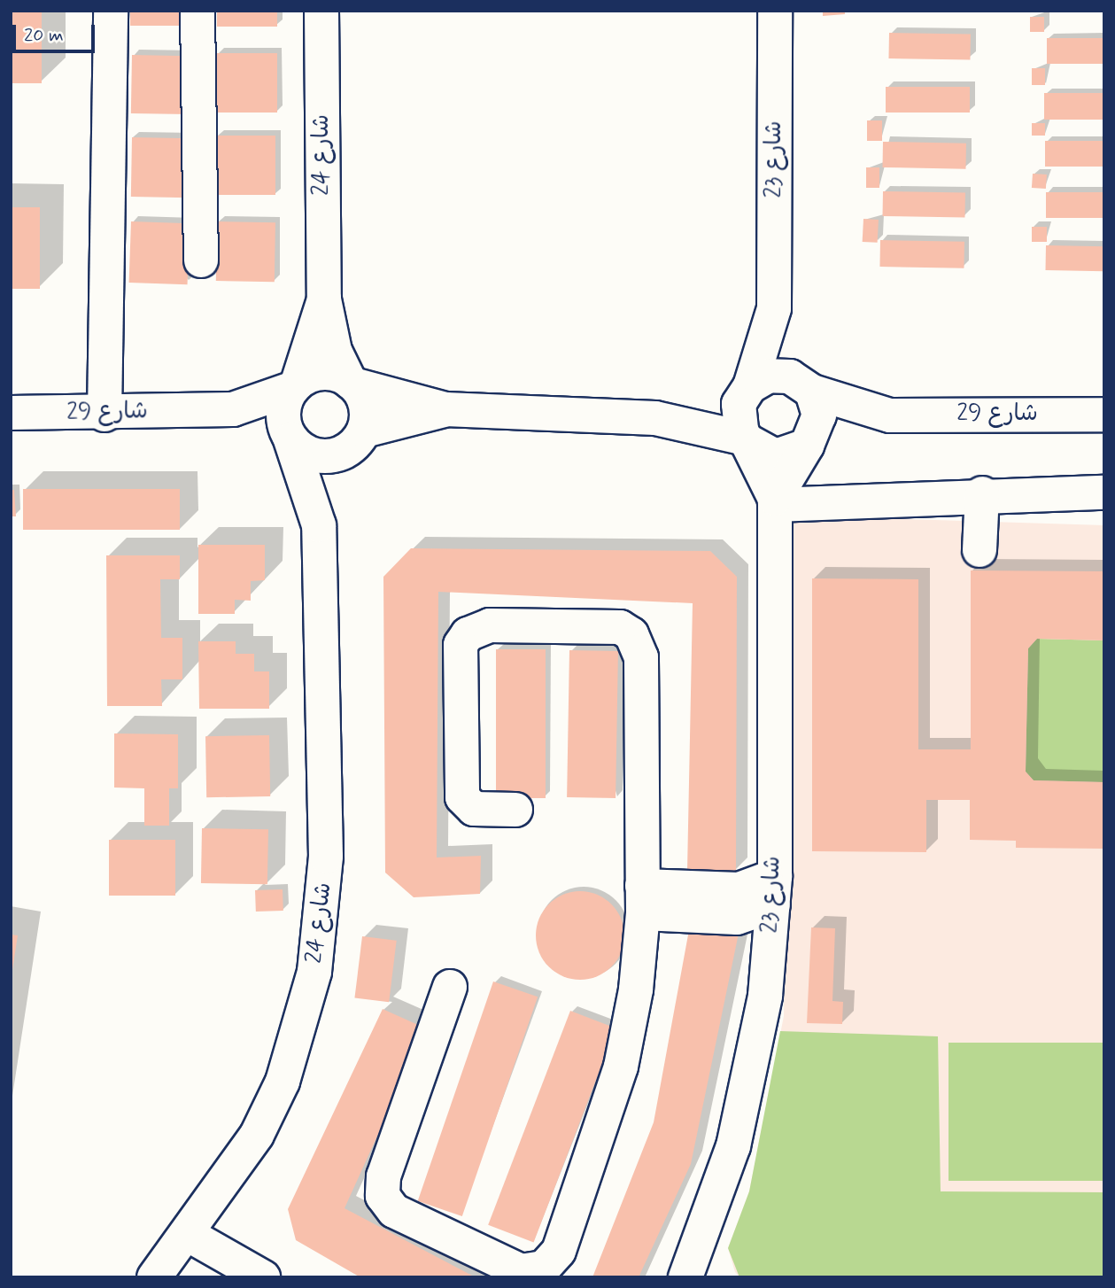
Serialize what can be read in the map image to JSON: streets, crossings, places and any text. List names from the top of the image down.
{
  "streets": {
    "street": ["شارع 24", "شارع 23", "شارع 29"]
  },
  "crossings": [
    ["شارع 24", "شارع 29"],
    ["شارع 23", "شارع 29"]
  ],
  "scale_bar": "20 m"
}
